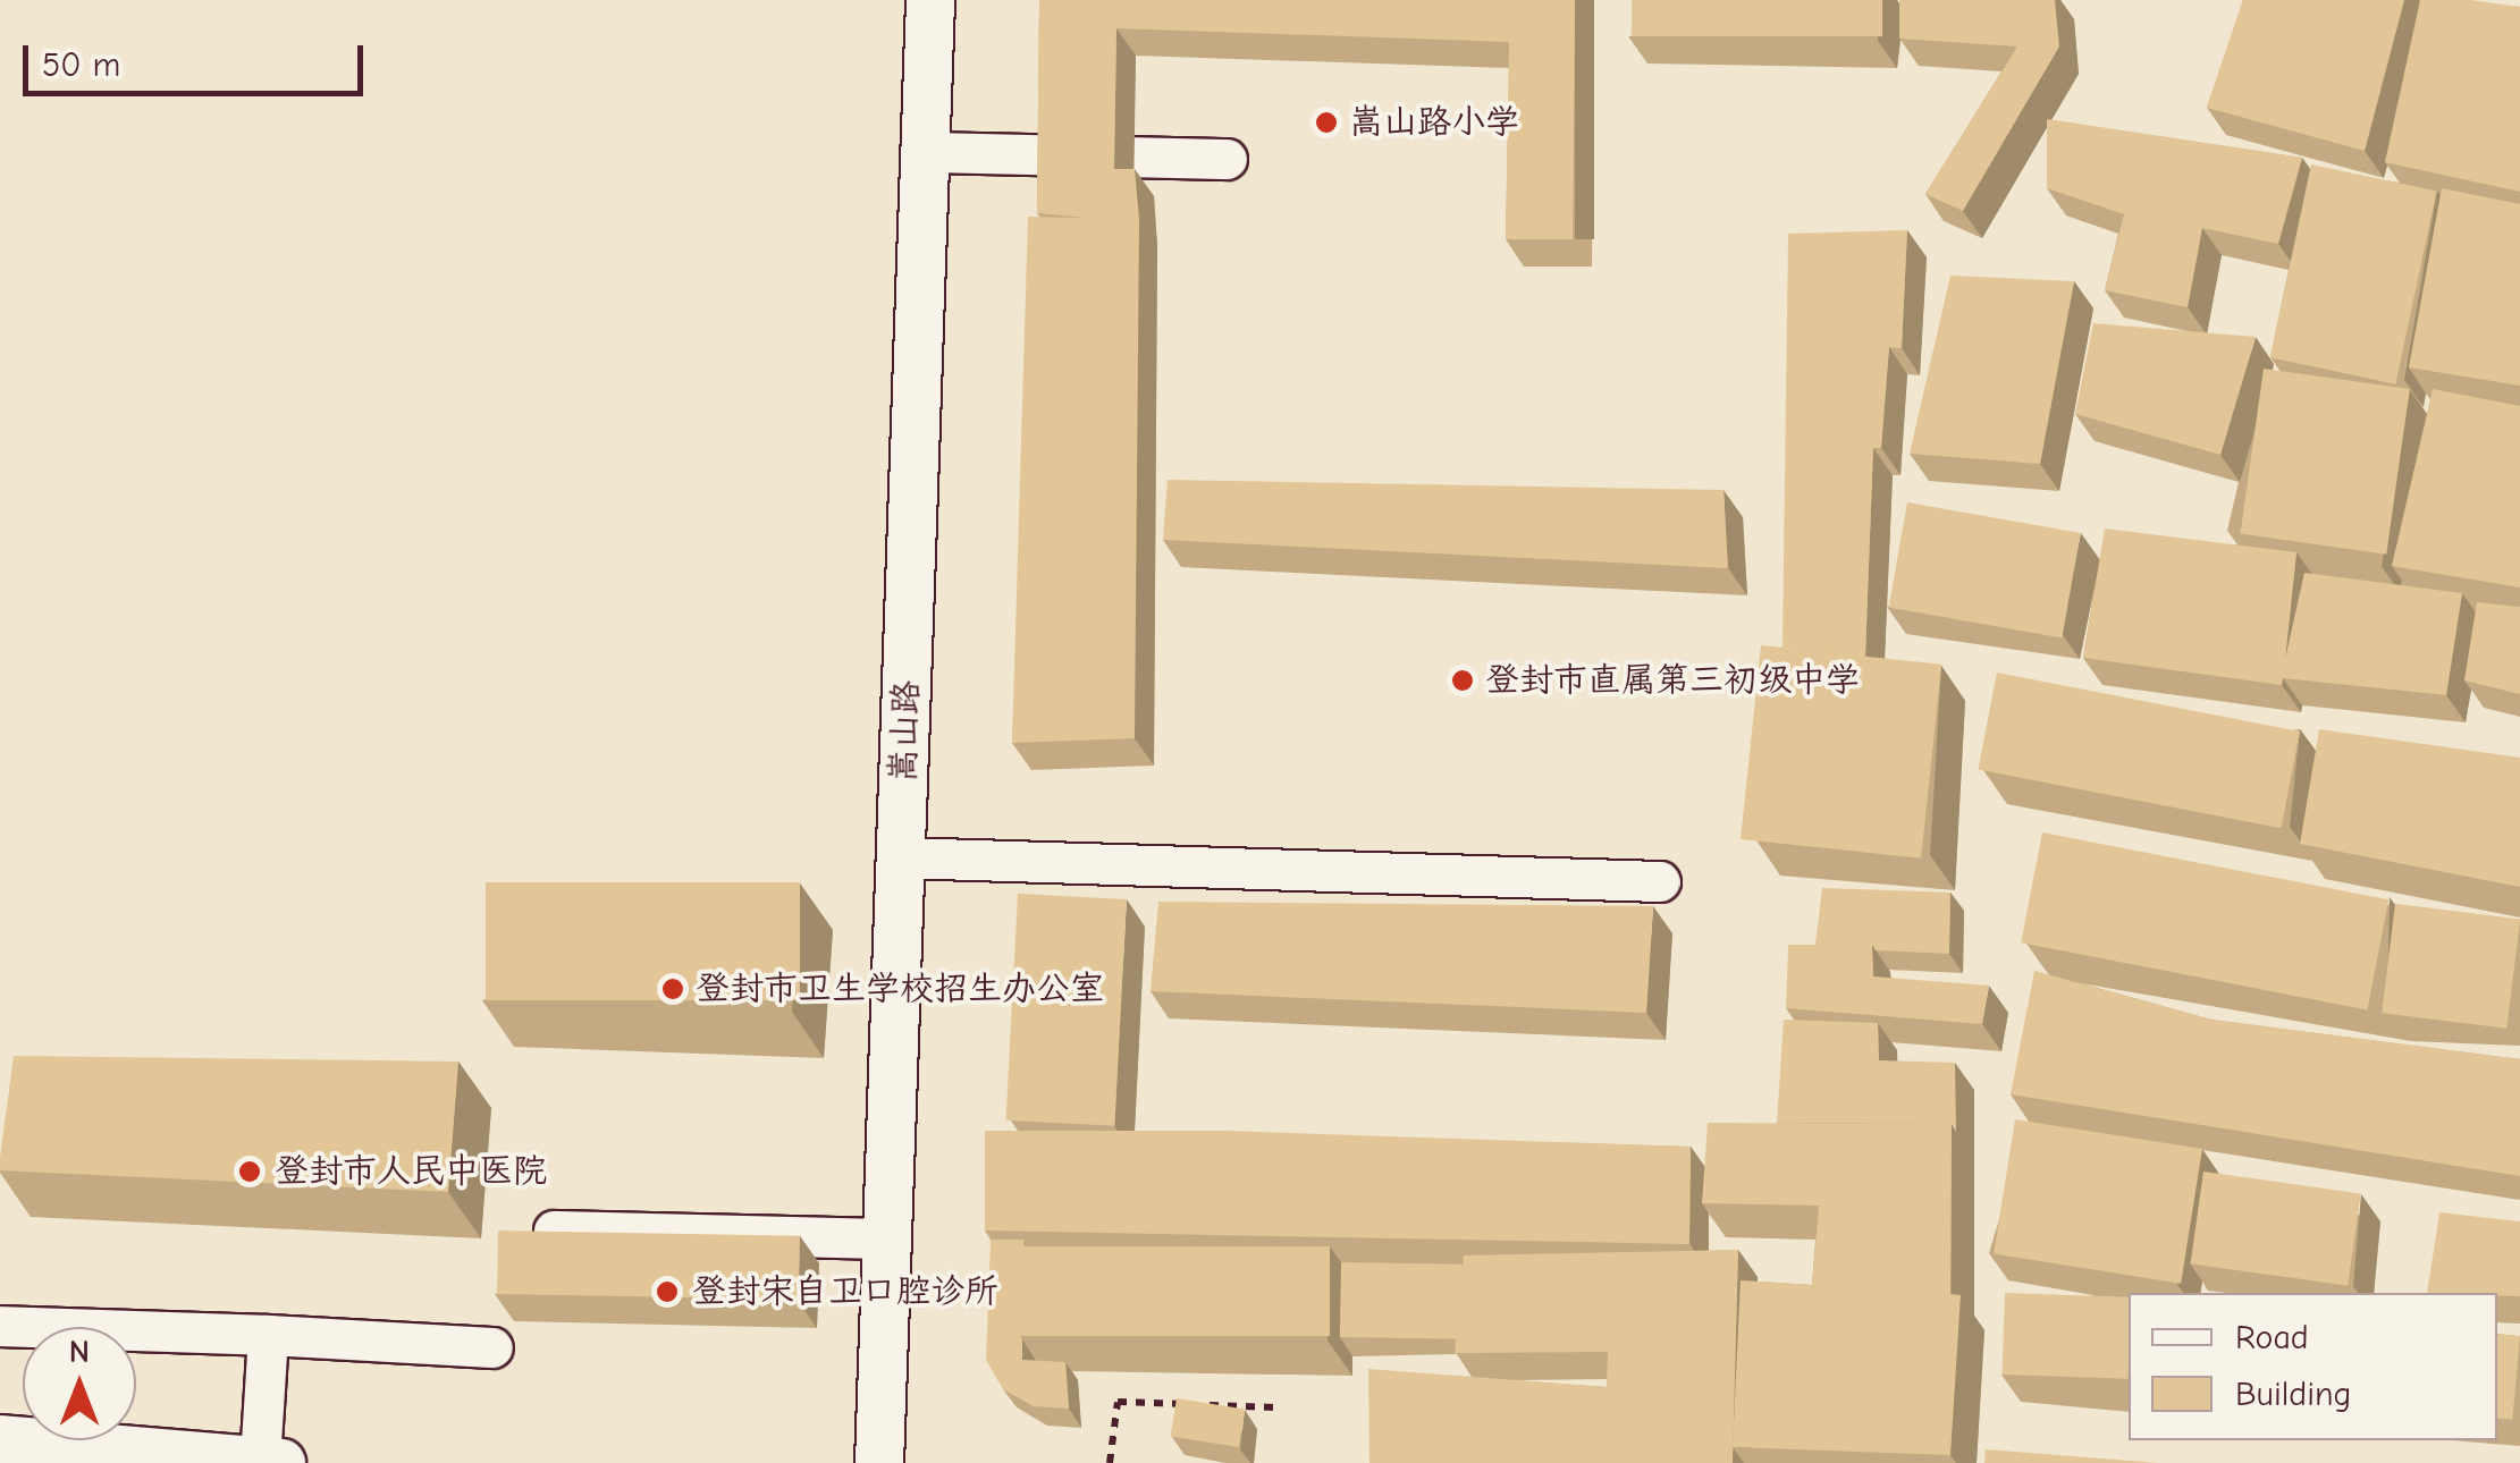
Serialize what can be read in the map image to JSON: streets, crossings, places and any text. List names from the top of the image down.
{
  "streets": {
    "street": ["嵩山路"]
  },
  "places": [
    "嵩山路小学",
    "登封市直属第三初级中学",
    "登封市卫生学校招生办公室",
    "登封市人民中医院",
    "登封宋自卫口腔诊所"
  ],
  "legend": ["Road", "Building"],
  "scale_bar": "50 m",
  "north": "top"
}
